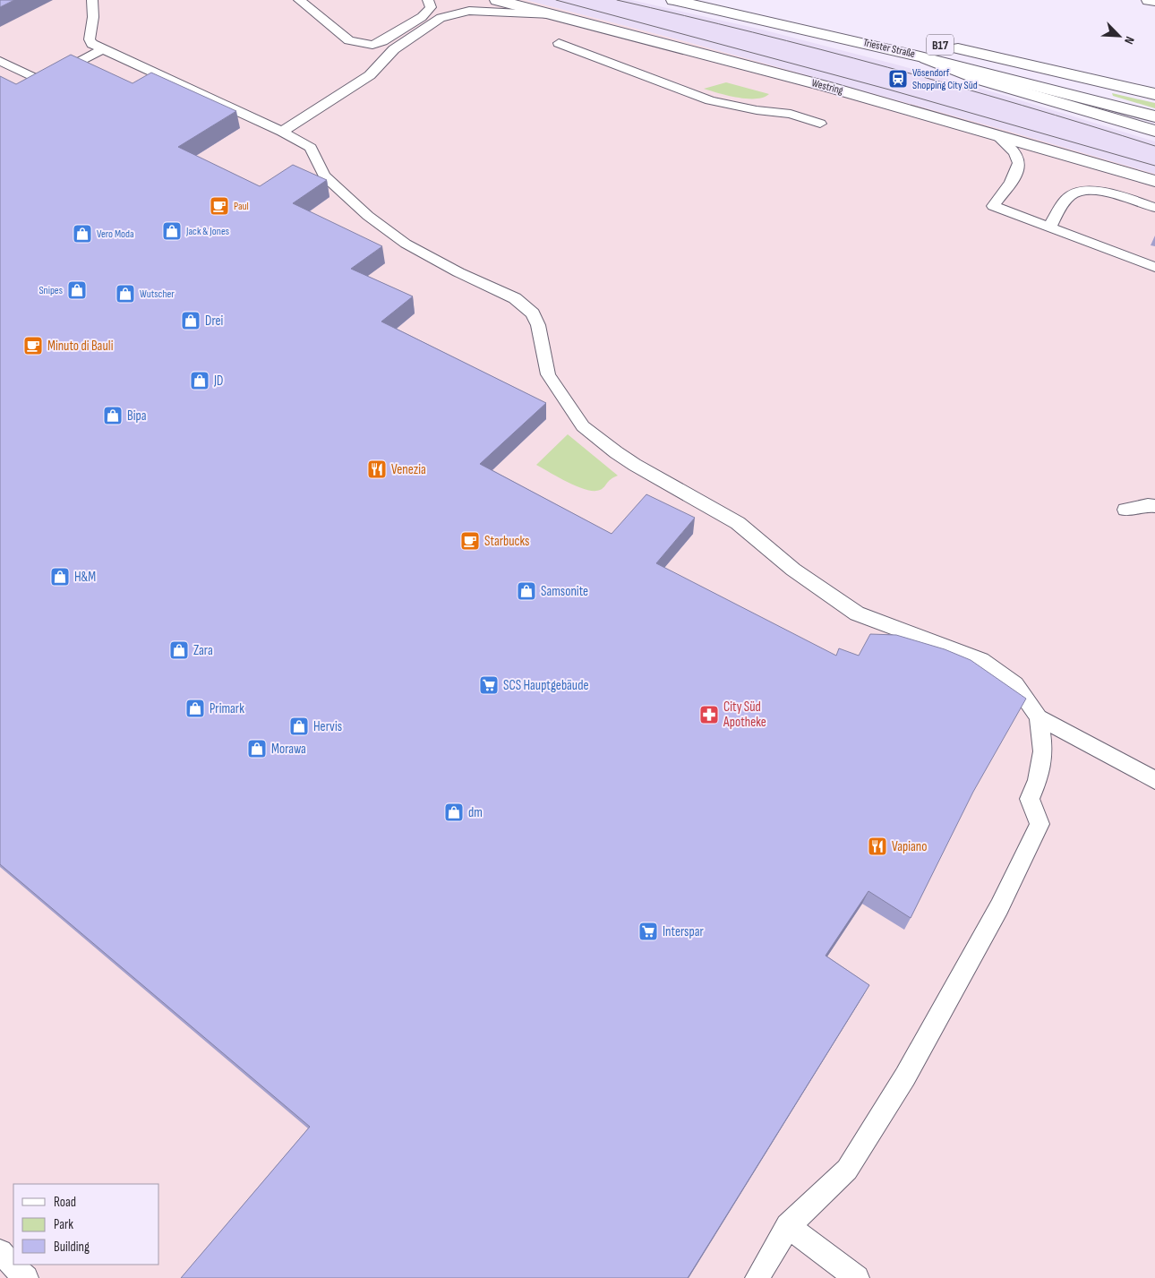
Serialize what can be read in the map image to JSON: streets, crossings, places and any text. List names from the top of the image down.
{
  "streets": {
    "street": ["B17", "Triester Straße", "Westring"]
  },
  "places": {
    "station": ["Vösendorf Shopping City Süd"],
    "cafe": ["Paul", "Minuto di Bauli", "Starbucks"],
    "shop": [
      "Jack & Jones",
      "Vero Moda",
      "Snipes",
      "Wutscher",
      "Drei",
      "JD",
      "Bipa",
      "H&M",
      "Samsonite",
      "Zara",
      "Primark",
      "Hervis",
      "Morawa",
      "dm"
    ],
    "restaurant": ["Venezia", "Vapiano"],
    "supermarket": ["SCS Hauptgebäude", "Interspar"],
    "pharmacy": ["City Süd Apotheke"]
  },
  "legend": ["Road", "Park", "Building"],
  "north": "bottom right"
}
